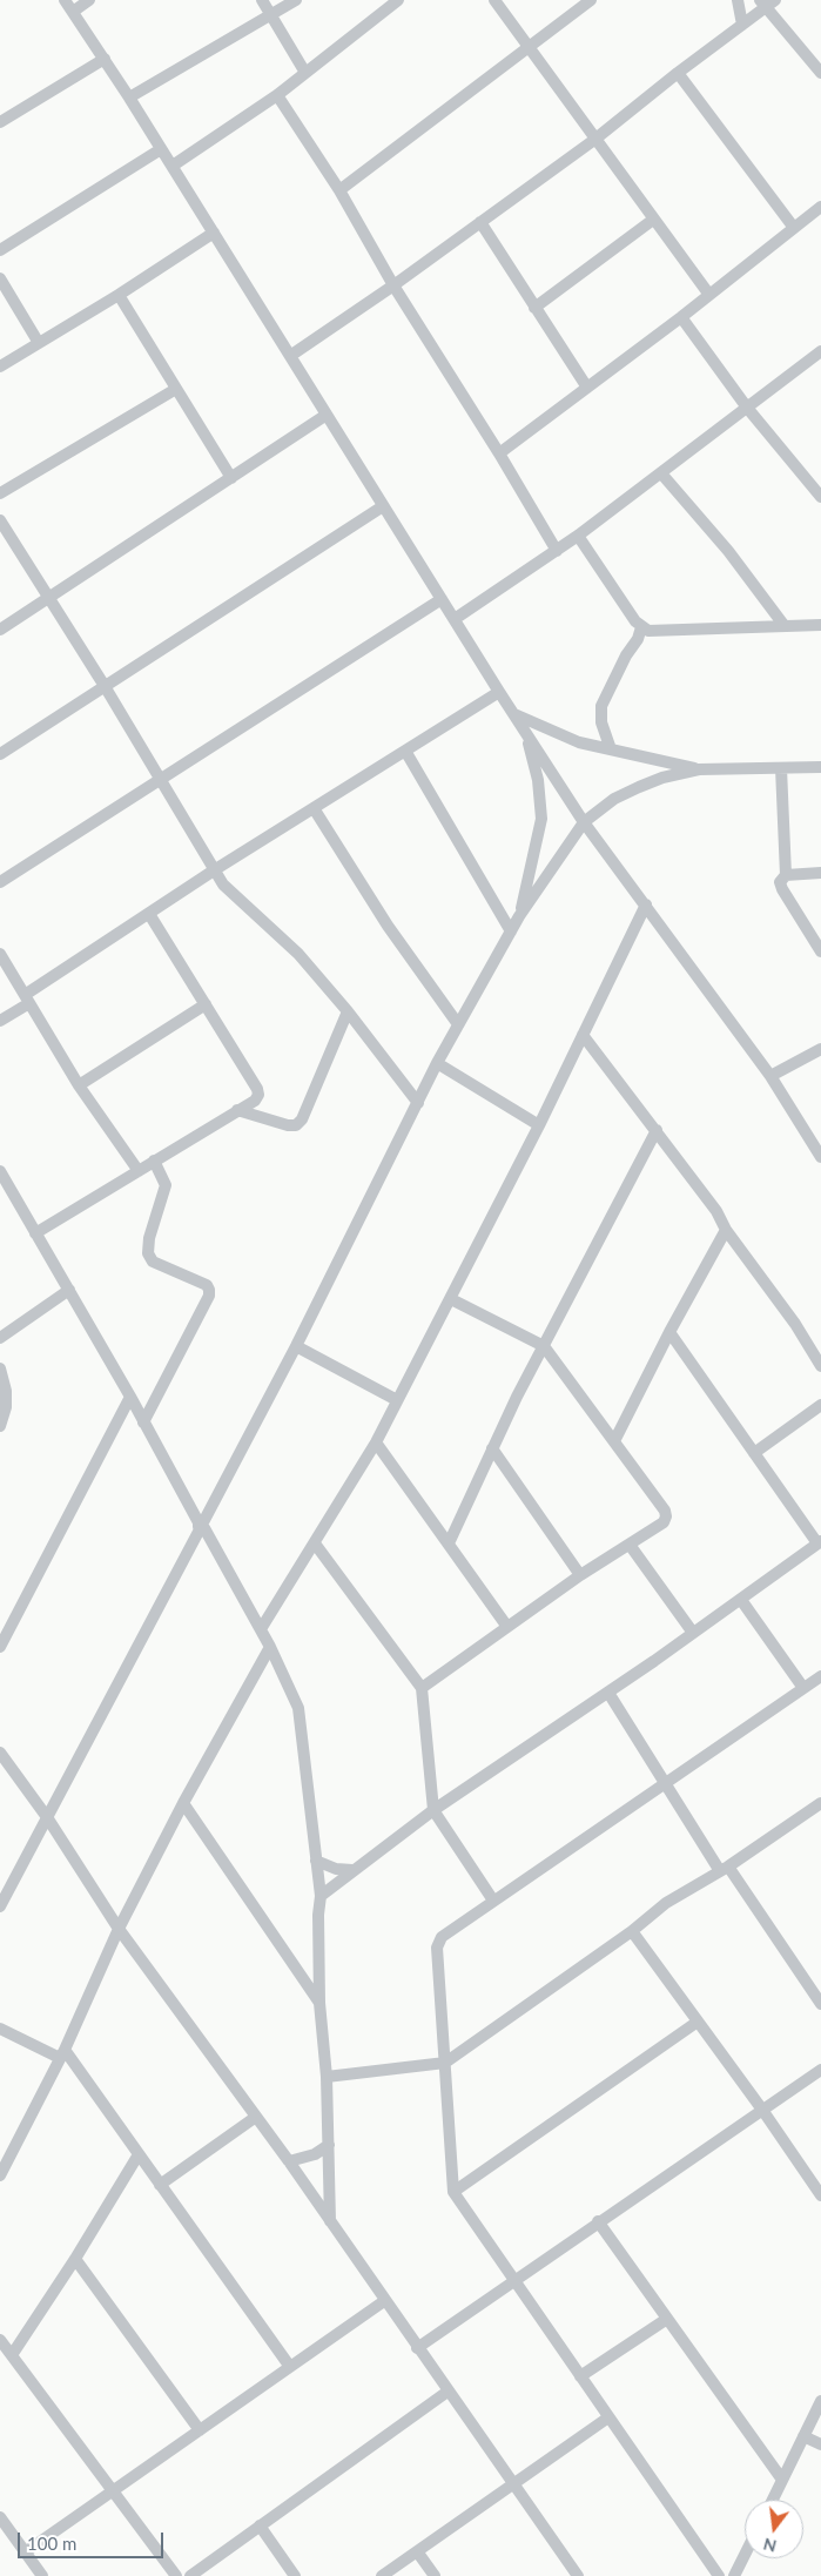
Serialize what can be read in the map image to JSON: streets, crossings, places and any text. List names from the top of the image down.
{
  "scale_bar": "100 m",
  "north": "bottom"
}
